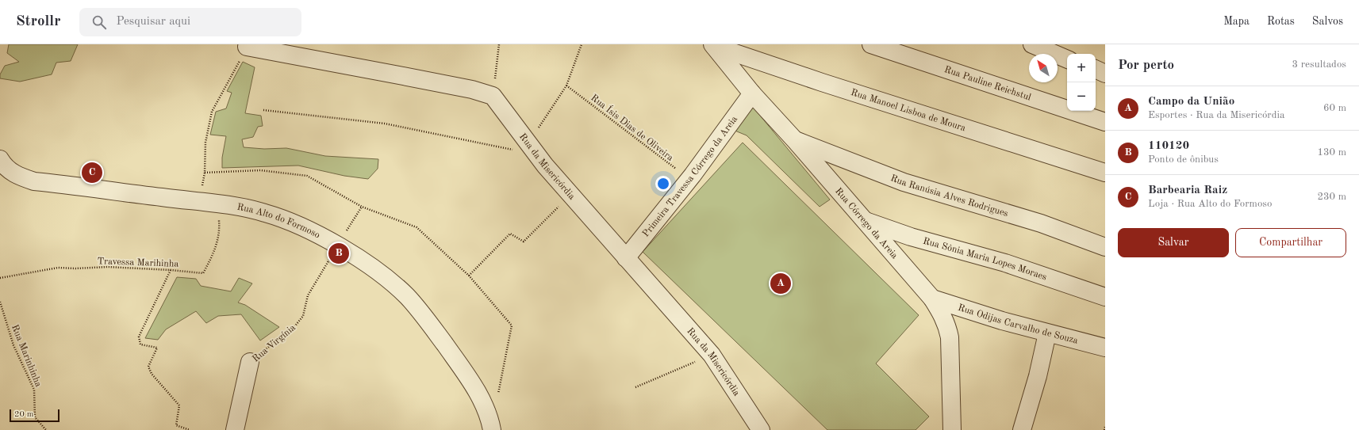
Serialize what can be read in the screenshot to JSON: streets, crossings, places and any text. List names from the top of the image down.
{
  "streets": {
    "street": [
      "Rua Pauline Reichstul",
      "Rua Manoel Lisboa de Moura",
      "Rua da Misericórdia",
      "Primeira Travessa Córrego da Areia",
      "Rua Ranúsia Alves Rodrigues",
      "Rua Alto do Formoso",
      "Rua Córrego da Areia",
      "Rua Sônia Maria Lopes Moraes",
      "Rua Odijas Carvalho de Souza",
      "Rua Virgínia"
    ],
    "path": ["Rua Ísis Dias de Oliveira", "Travessa Marihinha", "Rua Marinhinha"]
  },
  "crossings": [
    ["Rua Manoel Lisboa de Moura", "Rua Córrego da Areia"],
    ["Rua Ísis Dias de Oliveira", "Primeira Travessa Córrego da Areia"],
    ["Rua da Misericórdia", "Primeira Travessa Córrego da Areia"],
    ["Primeira Travessa Córrego da Areia", "Rua Córrego da Areia"],
    ["Rua Ranúsia Alves Rodrigues", "Rua Córrego da Areia"],
    ["Rua Alto do Formoso", "Travessa Marihinha"],
    ["Rua Alto do Formoso", "Rua Virgínia"],
    ["Rua Córrego da Areia", "Rua Sônia Maria Lopes Moraes"],
    ["Rua Córrego da Areia", "Rua Odijas Carvalho de Souza"]
  ],
  "scale_bar": "20 m",
  "north": "top left",
  "page": {
    "header": "Strollr",
    "search": "Pesquisar aqui",
    "nav": ["Mapa", "Rotas", "Salvos"],
    "heading": ["Por perto", "3 resultados"],
    "map_buttons": ["+", "−"],
    "list": [
      {
        "mark": "A",
        "name": "Campo da União",
        "note": "Esportes · Rua da Misericórdia",
        "value": "60 m"
      },
      {
        "mark": "B",
        "name": "110120",
        "note": "Ponto de ônibus",
        "value": "130 m"
      },
      {
        "mark": "C",
        "name": "Barbearia Raiz",
        "note": "Loja · Rua Alto do Formoso",
        "value": "230 m"
      }
    ],
    "pins": ["C", "B", "A"],
    "buttons": ["Salvar", "Compartilhar"],
    "scale": "20 m"
  }
}
